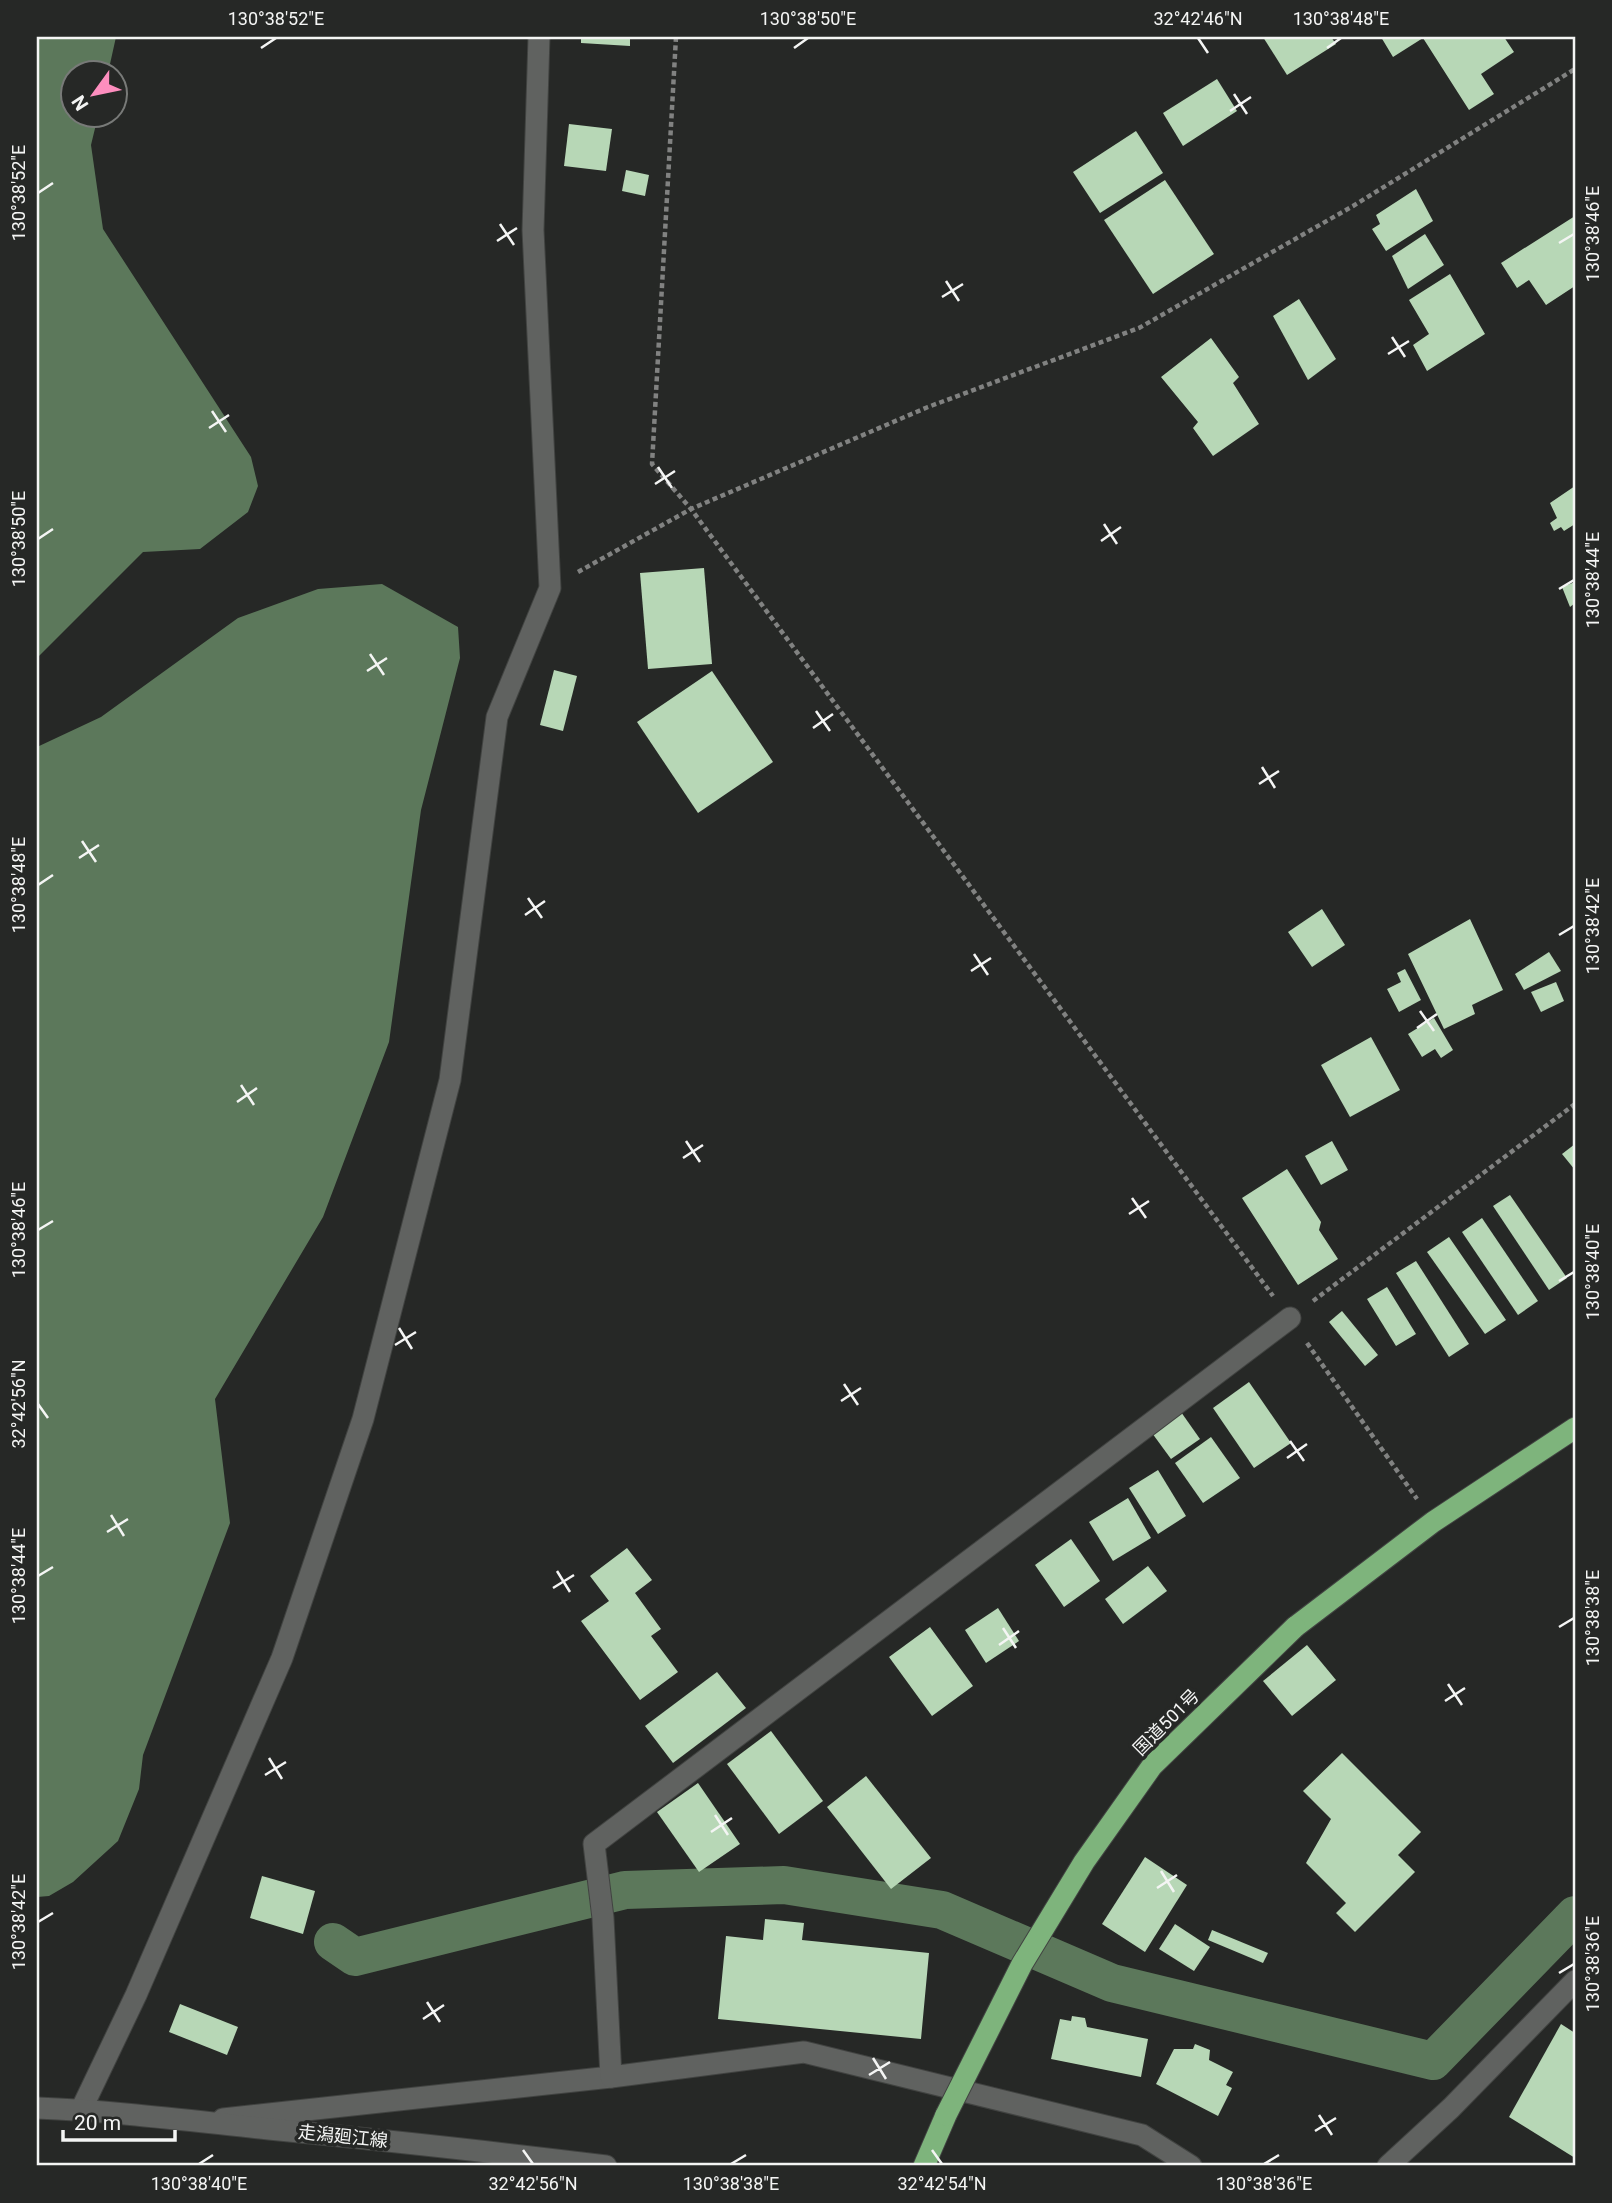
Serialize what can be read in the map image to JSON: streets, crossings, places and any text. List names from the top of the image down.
{
  "streets": {
    "highway": ["国道501号"],
    "street": ["走潟廻江線"]
  },
  "scale_bar": "20 m",
  "north": "bottom left",
  "coordinates": [
    "130°38'52\"E",
    "130°38'50\"E",
    "32°42'46\"N",
    "130°38'48\"E",
    "130°38'46\"E",
    "130°38'44\"E",
    "130°38'42\"E",
    "130°38'40\"E",
    "32°42'56\"N",
    "130°38'38\"E",
    "130°38'36\"E",
    "32°42'54\"N"
  ]
}
